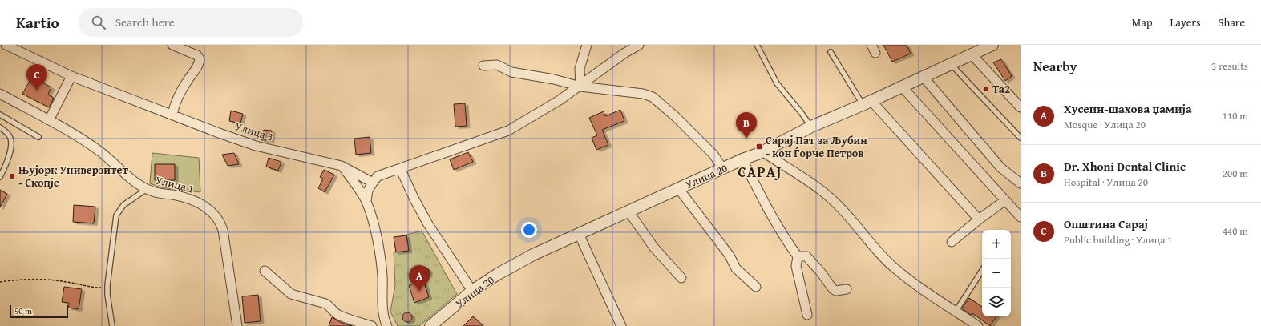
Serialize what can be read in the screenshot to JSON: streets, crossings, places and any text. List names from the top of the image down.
{
  "streets": {
    "street": ["Улица 3", "Улица 20", "Улица 1"]
  },
  "districts": ["САРАЈ"],
  "places": {
    "other": ["Ta2", "Њујорк Универзитет - Скопје"],
    "transit": ["Сарај Пат за Љубин - кон Ѓорче Петров"]
  },
  "scale_bar": "50 m",
  "page": {
    "header": "Kartio",
    "search": "Search here",
    "nav": ["Map", "Layers", "Share"],
    "heading": ["Nearby", "3 results"],
    "pins": ["C", "B", "A"],
    "list": [
      {
        "mark": "A",
        "name": "Хусеин-шахова џамија",
        "note": "Mosque · Улица 20",
        "value": "110 m"
      },
      {
        "mark": "B",
        "name": "Dr. Xhoni Dental Clinic",
        "note": "Hospital · Улица 20",
        "value": "200 m"
      },
      {
        "mark": "C",
        "name": "Општина Сарај",
        "note": "Public building · Улица 1",
        "value": "440 m"
      }
    ],
    "map_buttons": ["+", "−"],
    "scale": "50 m"
  }
}
